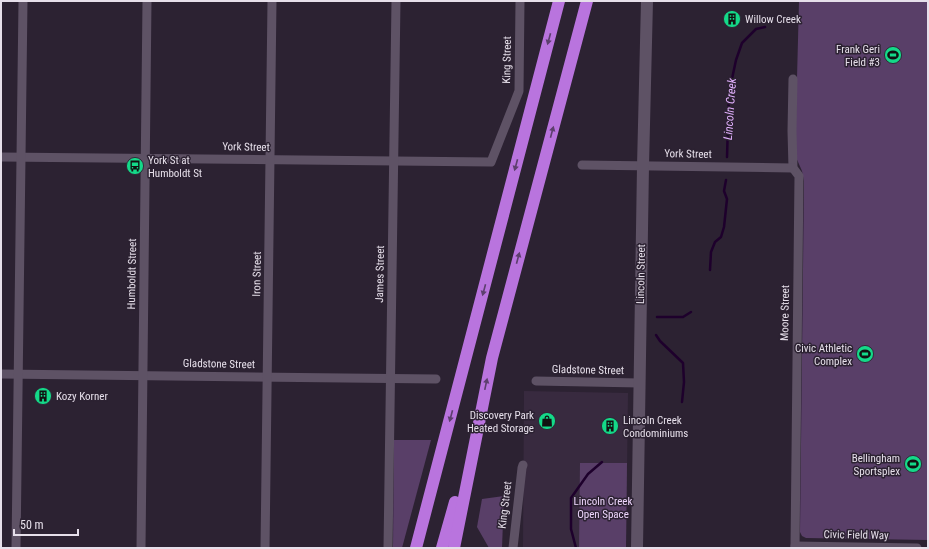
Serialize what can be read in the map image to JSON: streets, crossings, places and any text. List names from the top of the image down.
{
  "streets": {
    "street": [
      "King Street",
      "York Street",
      "Humboldt Street",
      "Iron Street",
      "James Street",
      "Lincoln Street",
      "Moore Street",
      "Gladstone Street",
      "Civic Field Way"
    ]
  },
  "crossings": [
    ["King Street", "York Street"],
    ["York Street", "Humboldt Street"],
    ["York Street", "Iron Street"],
    ["York Street", "James Street"],
    ["York Street", "Lincoln Street"],
    ["York Street", "Moore Street"],
    ["Humboldt Street", "Gladstone Street"],
    ["Iron Street", "Gladstone Street"],
    ["James Street", "Gladstone Street"],
    ["Lincoln Street", "Gladstone Street"],
    ["Moore Street", "Civic Field Way"]
  ],
  "water": ["Lincoln Creek"],
  "parks": ["Lincoln Creek Open Space"],
  "places": {
    "building": ["Willow Creek", "Kozy Korner", "Lincoln Creek Condominiums"],
    "sports": ["Frank Geri Field #3", "Civic Athletic Complex", "Bellingham Sportsplex"],
    "bus stop": ["York St at Humboldt St"],
    "shop": ["Discovery Park Heated Storage"]
  },
  "scale_bar": "50 m"
}
